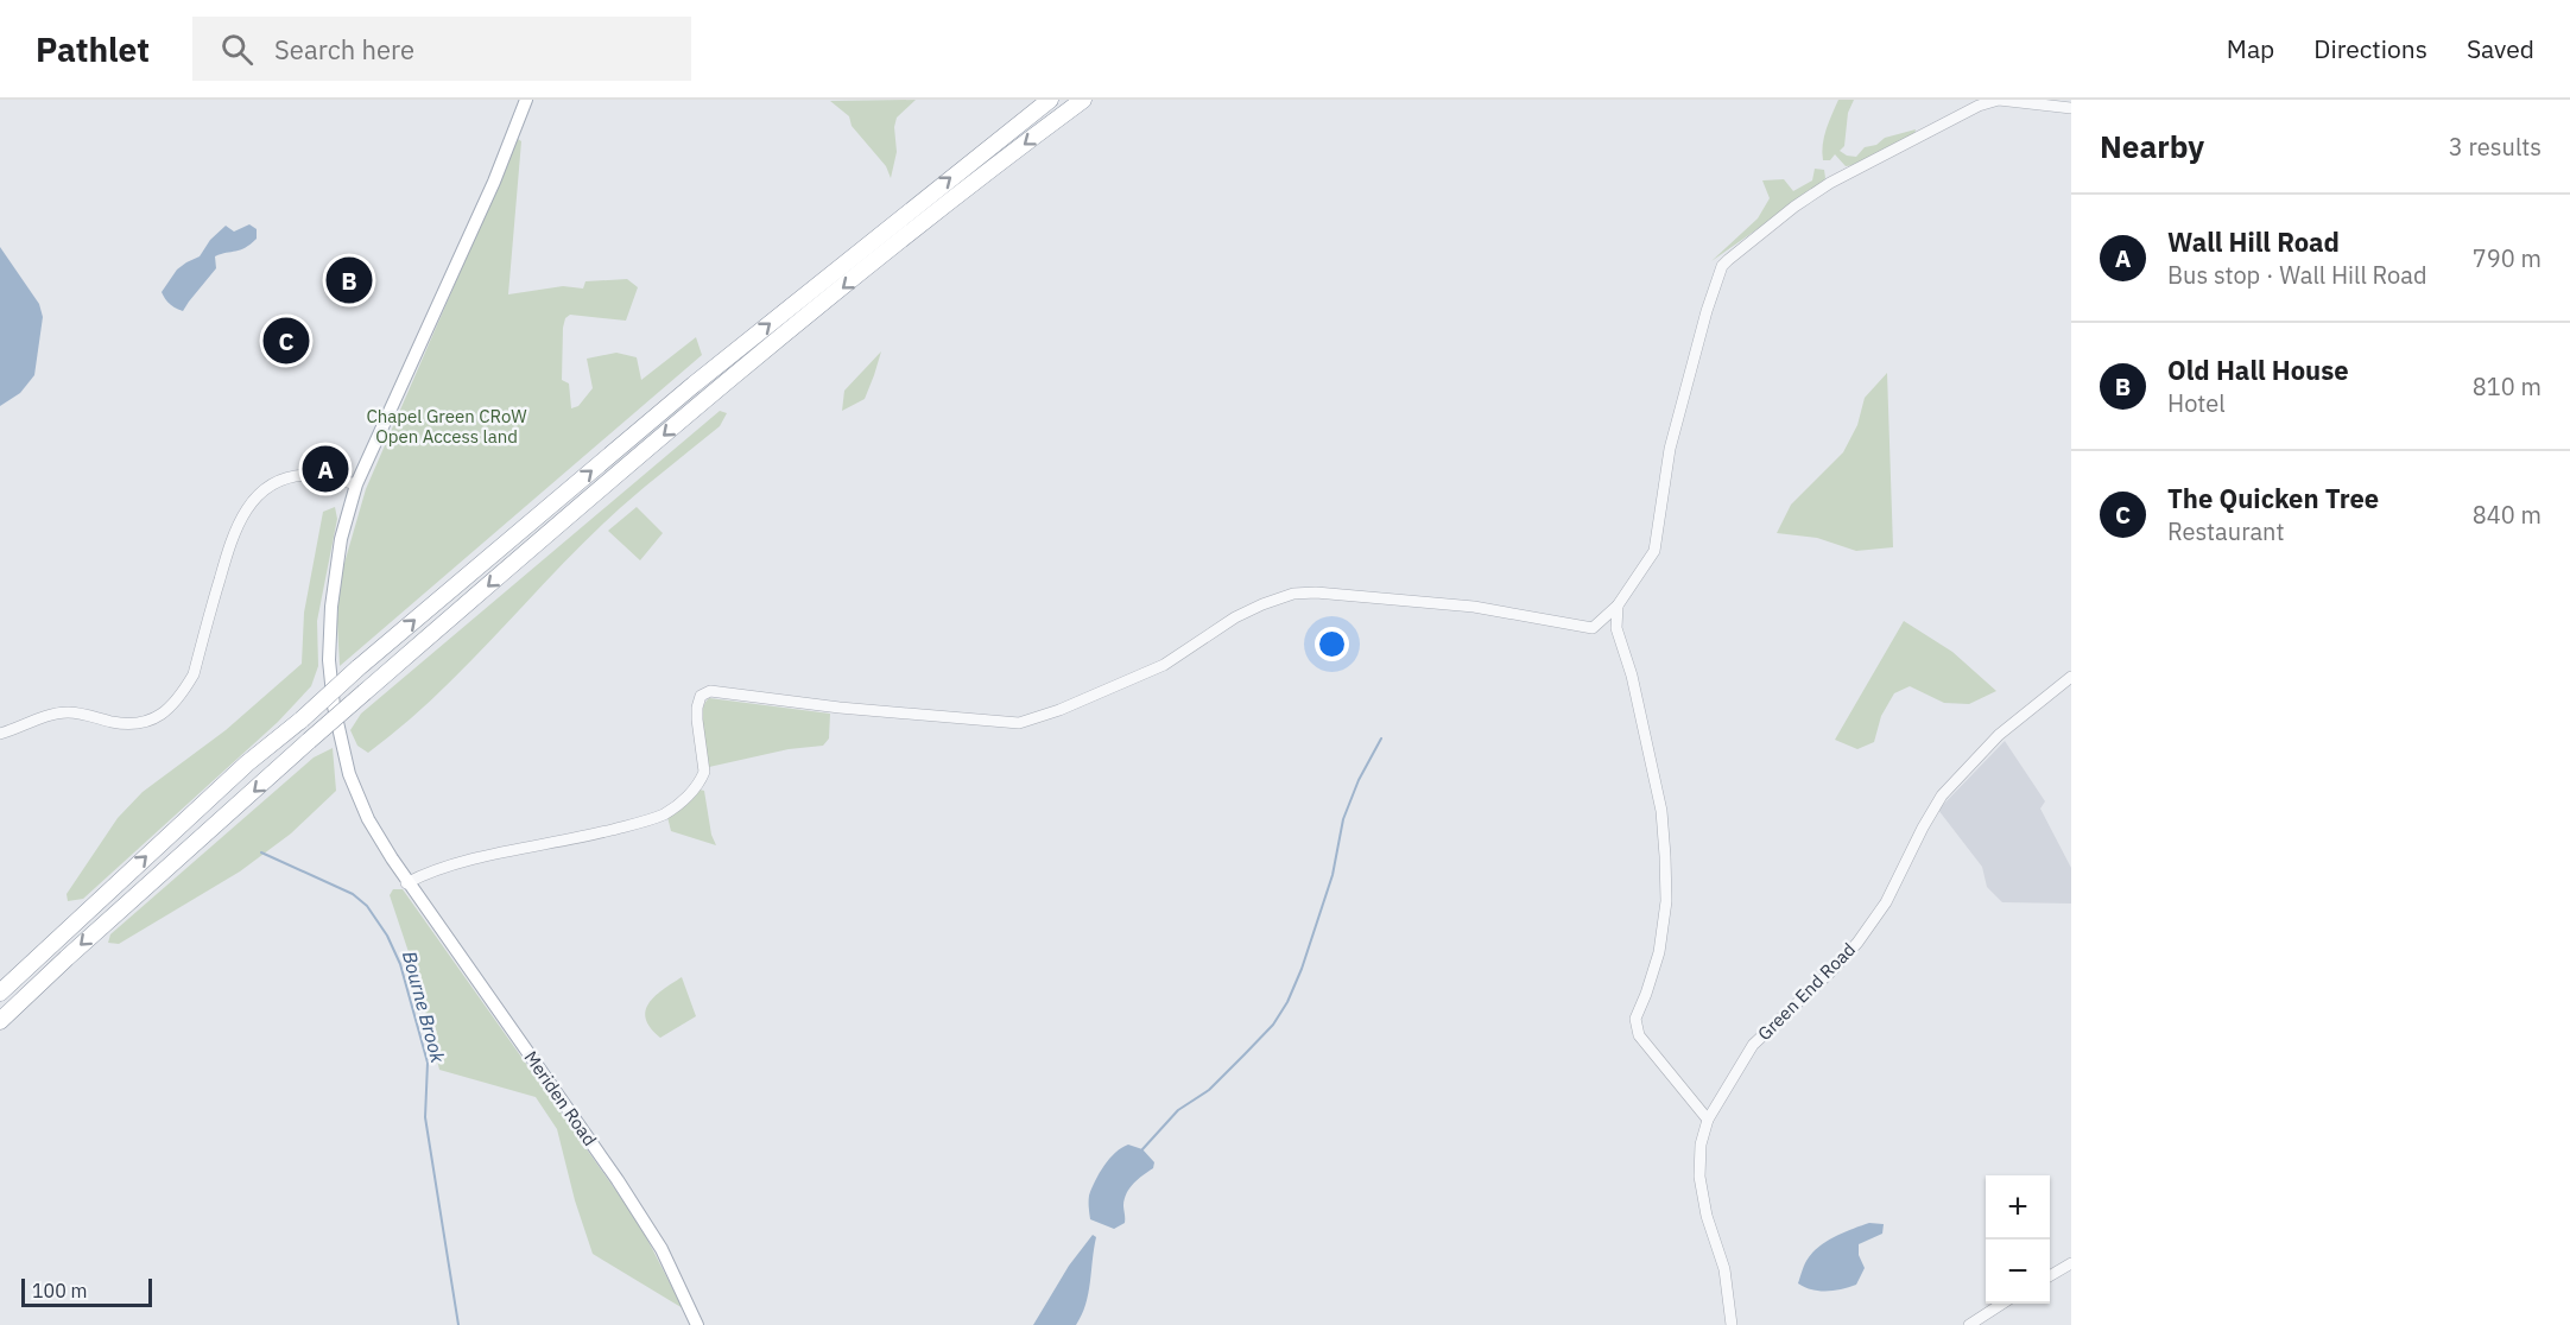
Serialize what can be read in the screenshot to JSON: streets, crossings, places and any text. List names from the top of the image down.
{
  "streets": {
    "main road": ["Meriden Road"],
    "street": ["Green End Road"]
  },
  "water": ["Bourne Brook"],
  "parks": ["Chapel Green CRoW Open Access land"],
  "scale_bar": "100 m",
  "page": {
    "header": "Pathlet",
    "search": "Search here",
    "nav": ["Map", "Directions", "Saved"],
    "heading": ["Nearby", "3 results"],
    "list": [
      {
        "mark": "A",
        "name": "Wall Hill Road",
        "note": "Bus stop · Wall Hill Road",
        "value": "790 m"
      },
      {
        "mark": "B",
        "name": "Old Hall House",
        "note": "Hotel",
        "value": "810 m"
      },
      {
        "mark": "C",
        "name": "The Quicken Tree",
        "note": "Restaurant",
        "value": "840 m"
      }
    ],
    "pins": ["B", "C", "A"],
    "map_buttons": ["+", "−"],
    "scale": "100 m"
  }
}
